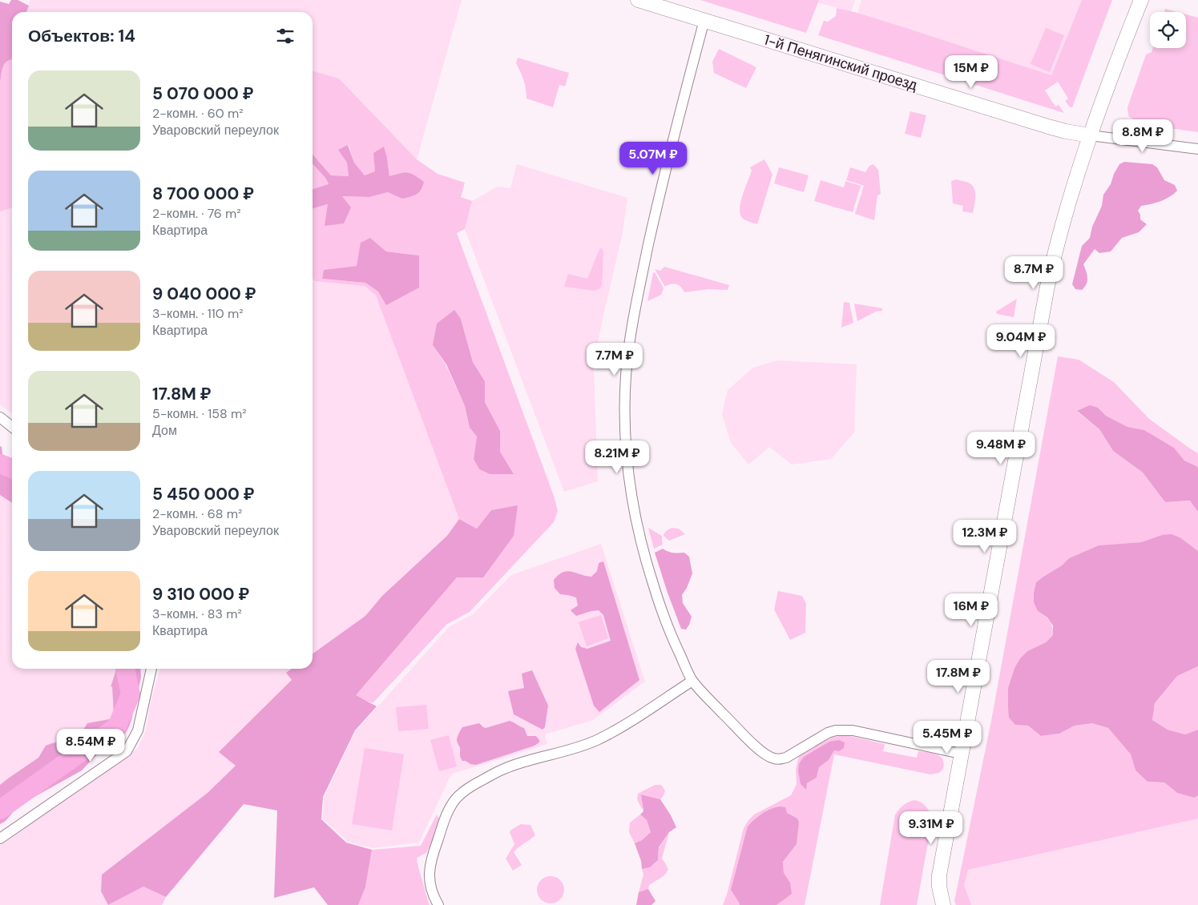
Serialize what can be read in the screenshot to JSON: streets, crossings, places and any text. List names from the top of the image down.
{
  "streets": {
    "main road": ["1-й Пенягинский проезд"]
  },
  "page": {
    "heading": "Объектов: 14",
    "price": [
      "15M ₽",
      "8.8M ₽",
      "5.07M ₽",
      "8.7M ₽",
      "9.04M ₽",
      "7.7M ₽",
      "9.48M ₽",
      "8.21M ₽",
      "12.3M ₽",
      "16M ₽",
      "17.8M ₽",
      "5.45M ₽",
      "8.54M ₽",
      "9.31M ₽"
    ],
    "list": [
      {
        "name": "5 070 000 ₽",
        "note": "2-комн. · 60 m² · Уваровский переулок"
      },
      {
        "name": "8 700 000 ₽",
        "note": "2-комн. · 76 m² · Квартира"
      },
      {
        "name": "9 040 000 ₽",
        "note": "3-комн. · 110 m² · Квартира"
      },
      {
        "name": "17.8M ₽",
        "note": "5-комн. · 158 m² · Дом"
      },
      {
        "name": "5 450 000 ₽",
        "note": "2-комн. · 68 m² · Уваровский переулок"
      },
      {
        "name": "9 310 000 ₽",
        "note": "3-комн. · 83 m² · Квартира"
      }
    ]
  }
}
